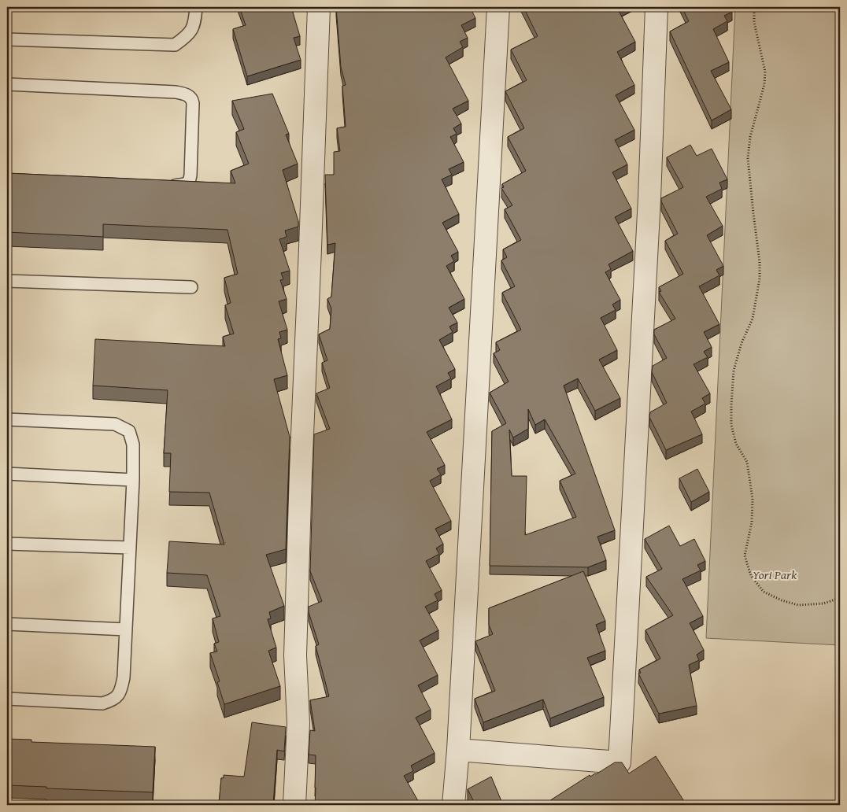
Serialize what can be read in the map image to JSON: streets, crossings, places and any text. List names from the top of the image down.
{
  "parks": ["Yori Park"]
}
